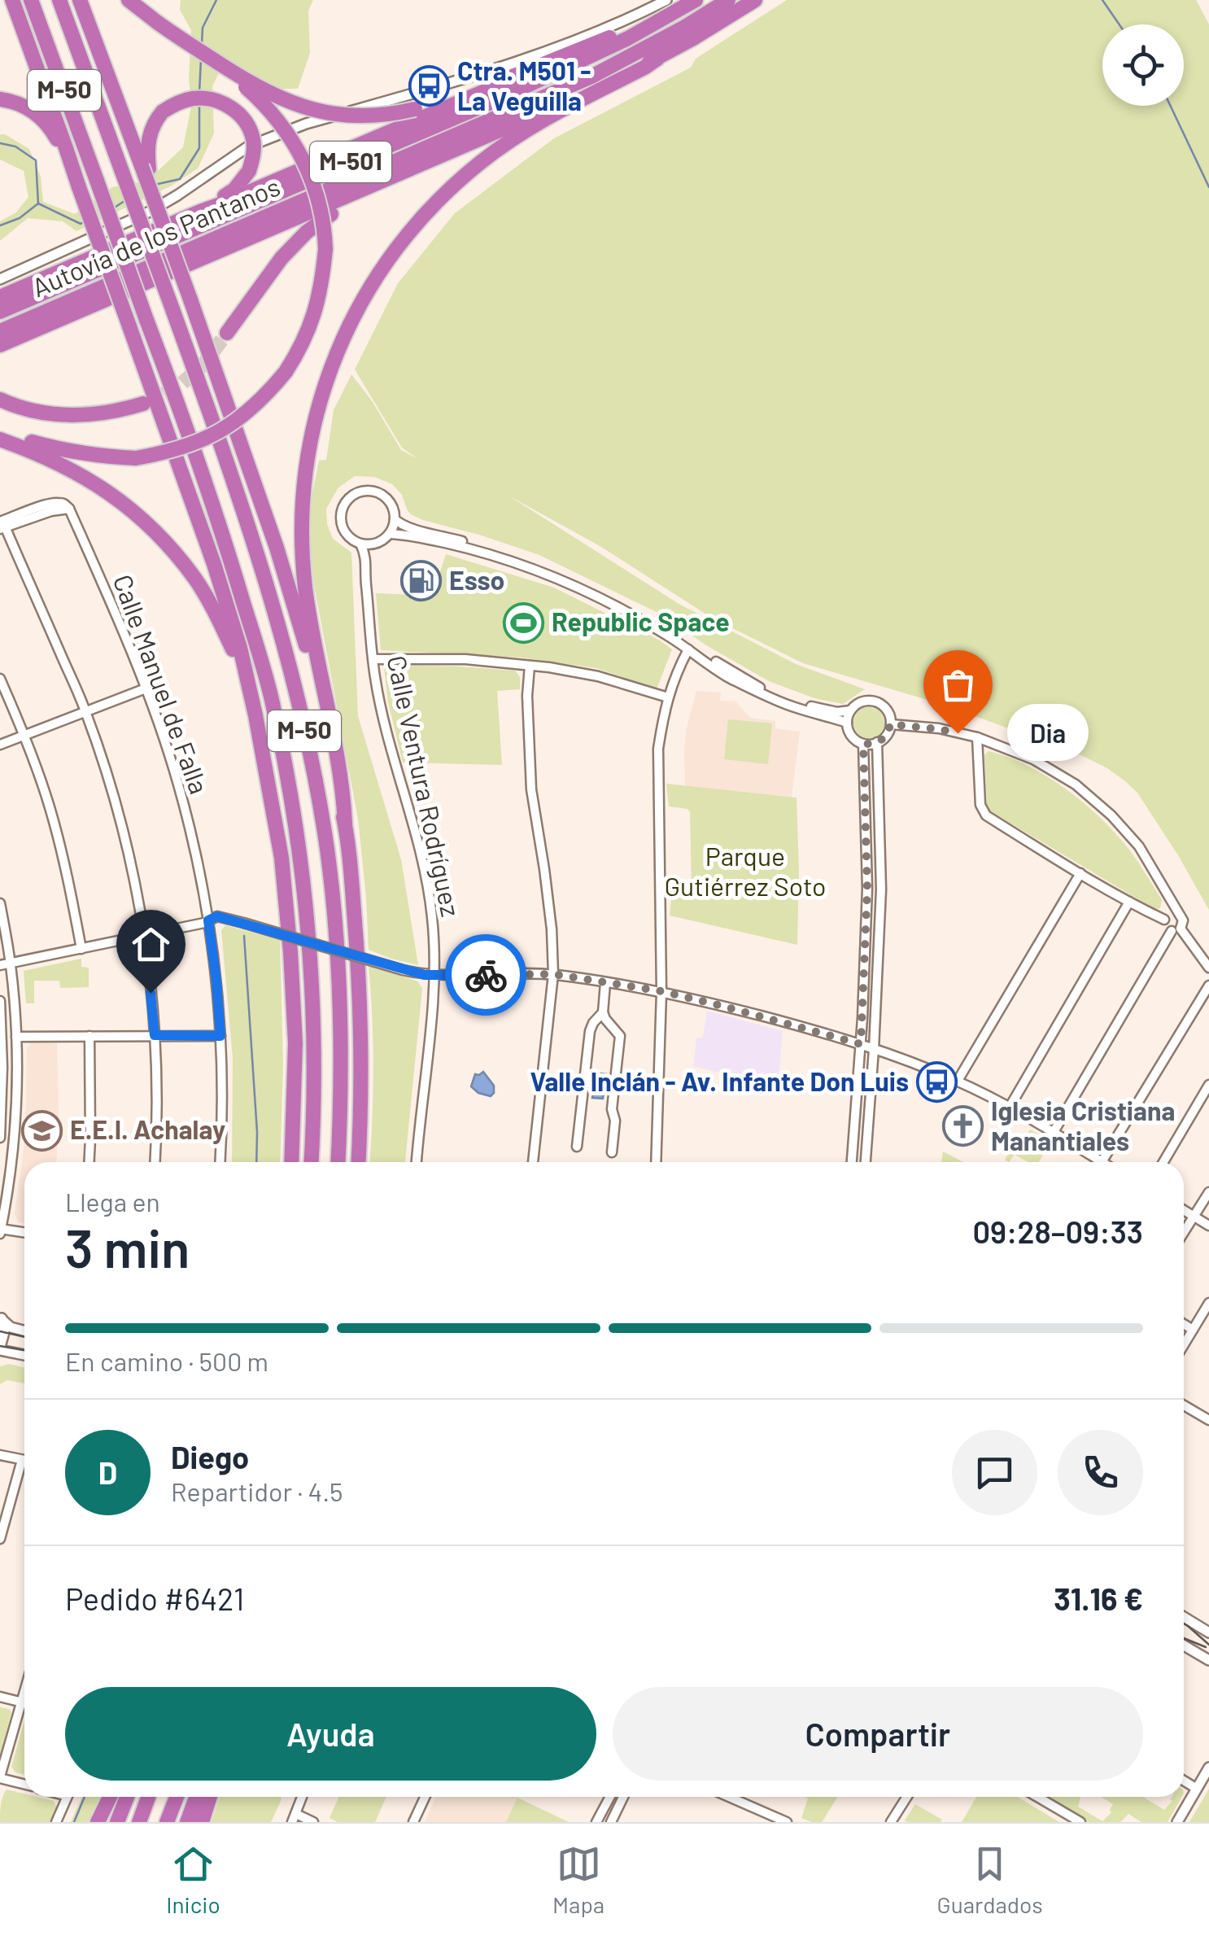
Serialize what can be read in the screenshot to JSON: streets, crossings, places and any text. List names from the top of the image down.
{
  "streets": {
    "highway": ["M-50", "M-501", "Autovía de los Pantanos"],
    "street": ["Calle Manuel de Falla", "Calle Ventura Rodríguez"]
  },
  "parks": ["Parque Gutiérrez Soto"],
  "places": {
    "bus stop": ["Ctra. M501 - La Veguilla", "Valle Inclán - Av. Infante Don Luis"],
    "fuel station": ["Esso"],
    "sports": ["Republic Space"],
    "other": ["Dia"],
    "church": ["Iglesia Cristiana Manantiales"],
    "school or university": ["E.E.I. Achalay"]
  },
  "page": {
    "bubble": "Dia",
    "heading": ["3 min", "Llega en", "09:28–09:33"],
    "panel": [
      "Diego",
      "Repartidor · 4.5",
      "Pedido #6421",
      "31.16 €"
    ],
    "bar": "En camino · 500 m",
    "round": "D",
    "buttons": ["Ayuda", "Compartir"],
    "tabs": ["Inicio", "Mapa", "Guardados"]
  }
}
